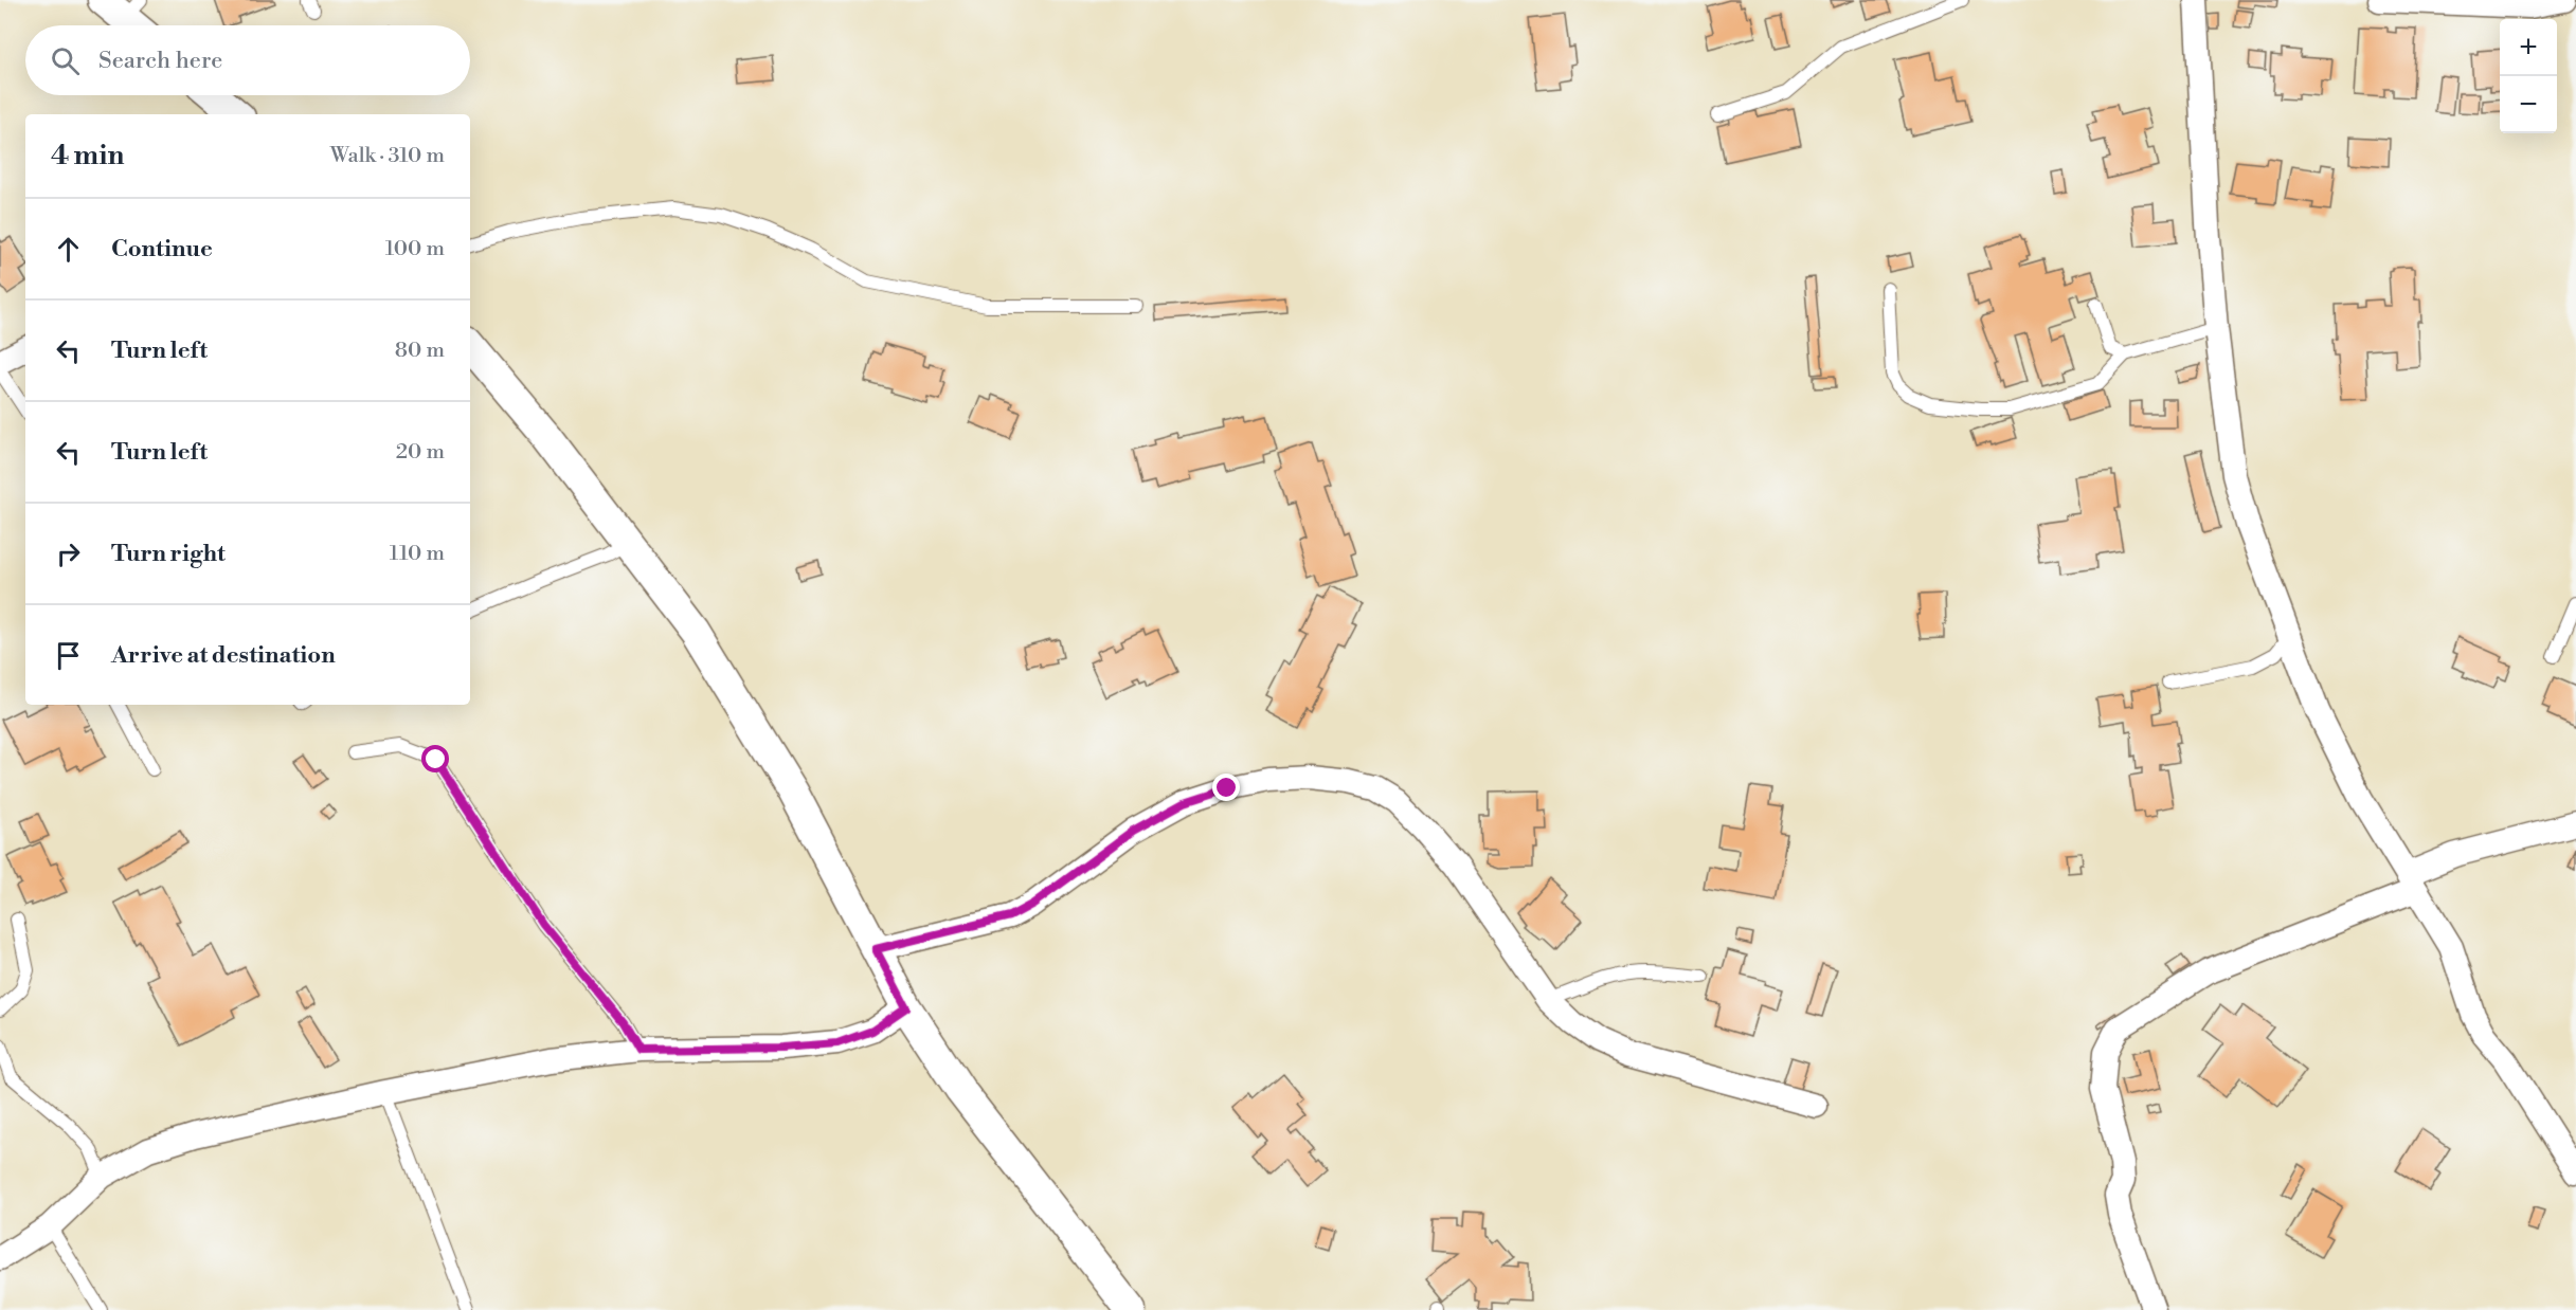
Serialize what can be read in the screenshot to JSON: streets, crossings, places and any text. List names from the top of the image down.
{
  "page": {
    "map_buttons": ["+", "−"],
    "search": "Search here",
    "heading": ["4 min", "Walk · 310 m"],
    "list": [
      ["Continue", "100 m"],
      ["Turn left", "80 m"],
      ["Turn left", "20 m"],
      ["Turn right", "110 m"],
      "Arrive at destination"
    ]
  }
}
